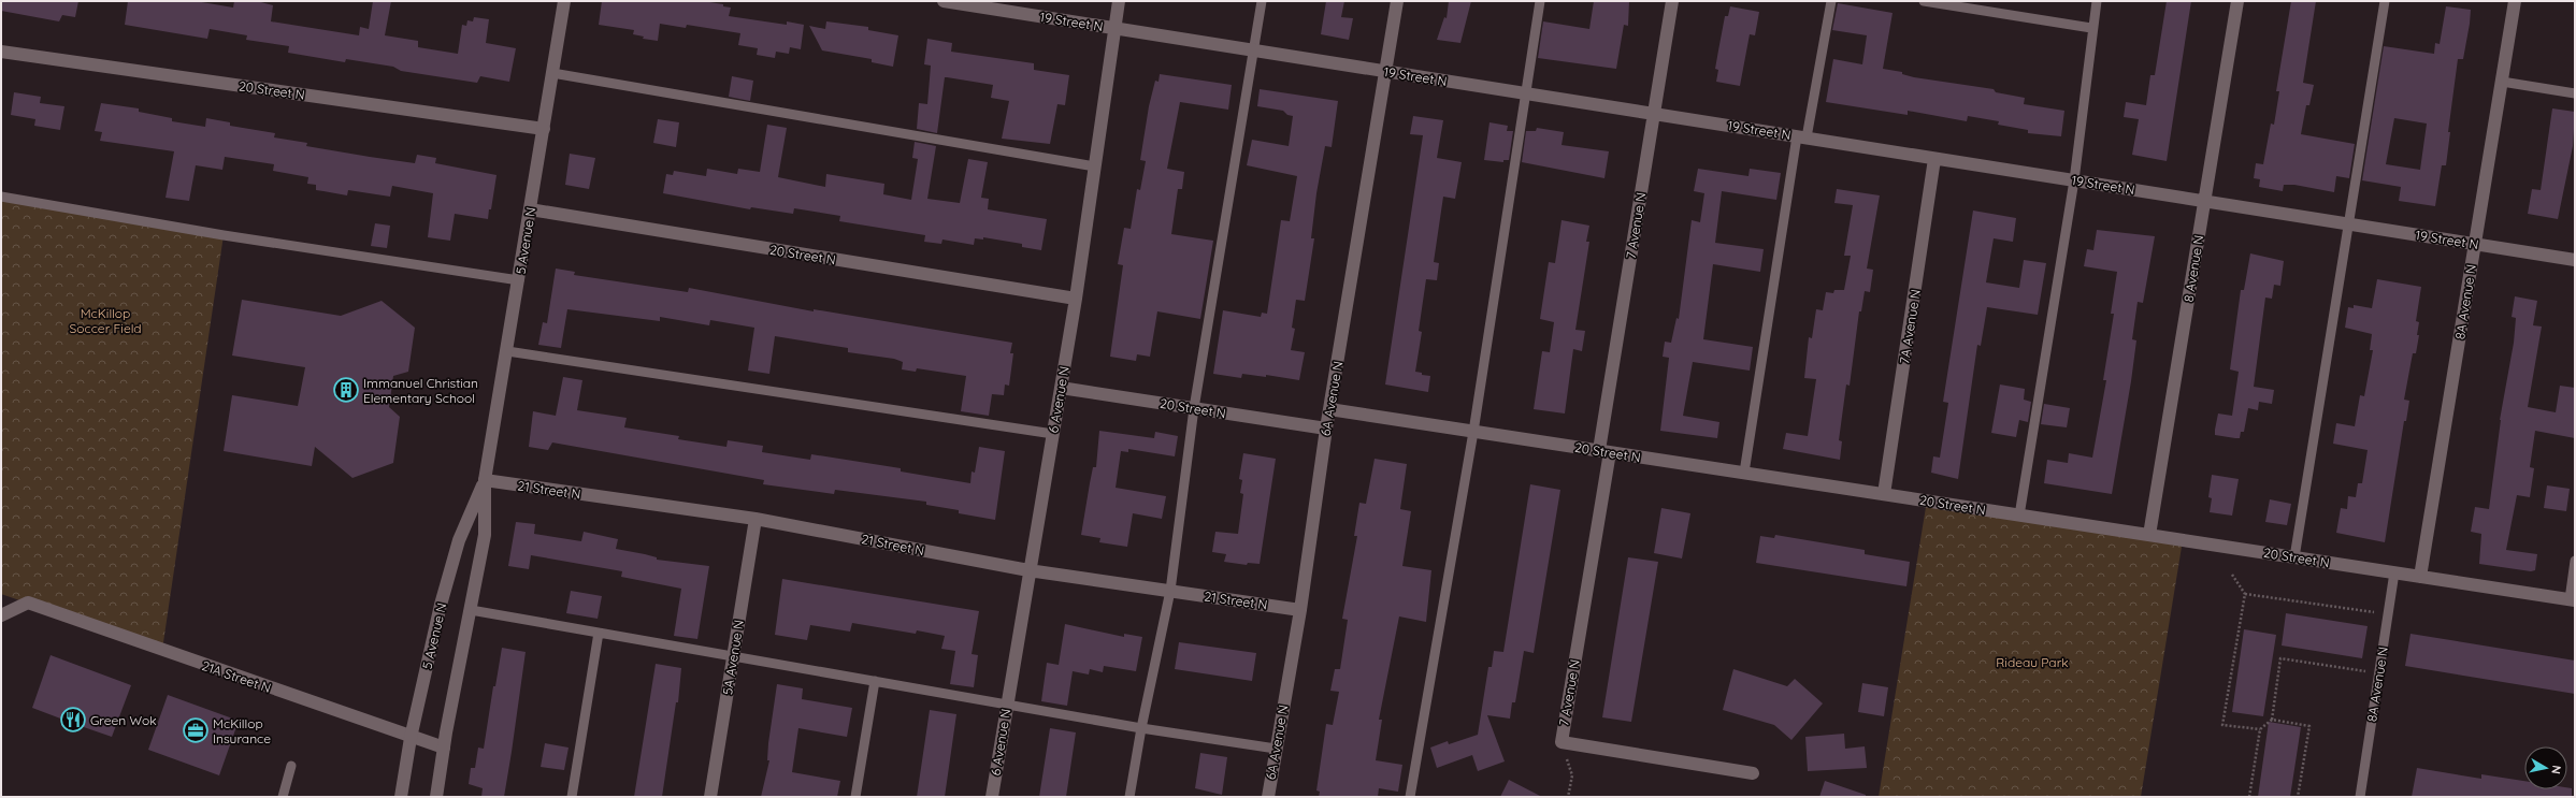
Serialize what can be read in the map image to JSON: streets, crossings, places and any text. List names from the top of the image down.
{
  "streets": {
    "street": [
      "19 Street N",
      "20 Street N",
      "7 Avenue N",
      "5 Avenue N",
      "8 Avenue N",
      "8A Avenue N",
      "7A Avenue N",
      "6A Avenue N",
      "6 Avenue N",
      "21 Street N",
      "5A Avenue N",
      "21A Street N"
    ]
  },
  "crossings": [
    ["19 Street N", "7 Avenue N"],
    ["19 Street N", "8 Avenue N"],
    ["19 Street N", "8A Avenue N"],
    ["19 Street N", "7A Avenue N"],
    ["19 Street N", "6A Avenue N"],
    ["19 Street N", "6 Avenue N"],
    ["20 Street N", "7 Avenue N"],
    ["20 Street N", "5 Avenue N"],
    ["20 Street N", "8 Avenue N"],
    ["20 Street N", "8A Avenue N"],
    ["20 Street N", "7A Avenue N"],
    ["20 Street N", "6A Avenue N"],
    ["20 Street N", "6 Avenue N"],
    ["5 Avenue N", "21 Street N"],
    ["5 Avenue N", "21A Street N"],
    ["6A Avenue N", "21 Street N"],
    ["6 Avenue N", "21 Street N"],
    ["21 Street N", "5A Avenue N"]
  ],
  "parks": ["McKillop Soccer Field", "Rideau Park"],
  "places": {
    "building": ["Immanuel Christian Elementary School"],
    "restaurant": ["Green Wok"],
    "office": ["McKillop Insurance"]
  },
  "north": "right"
}
